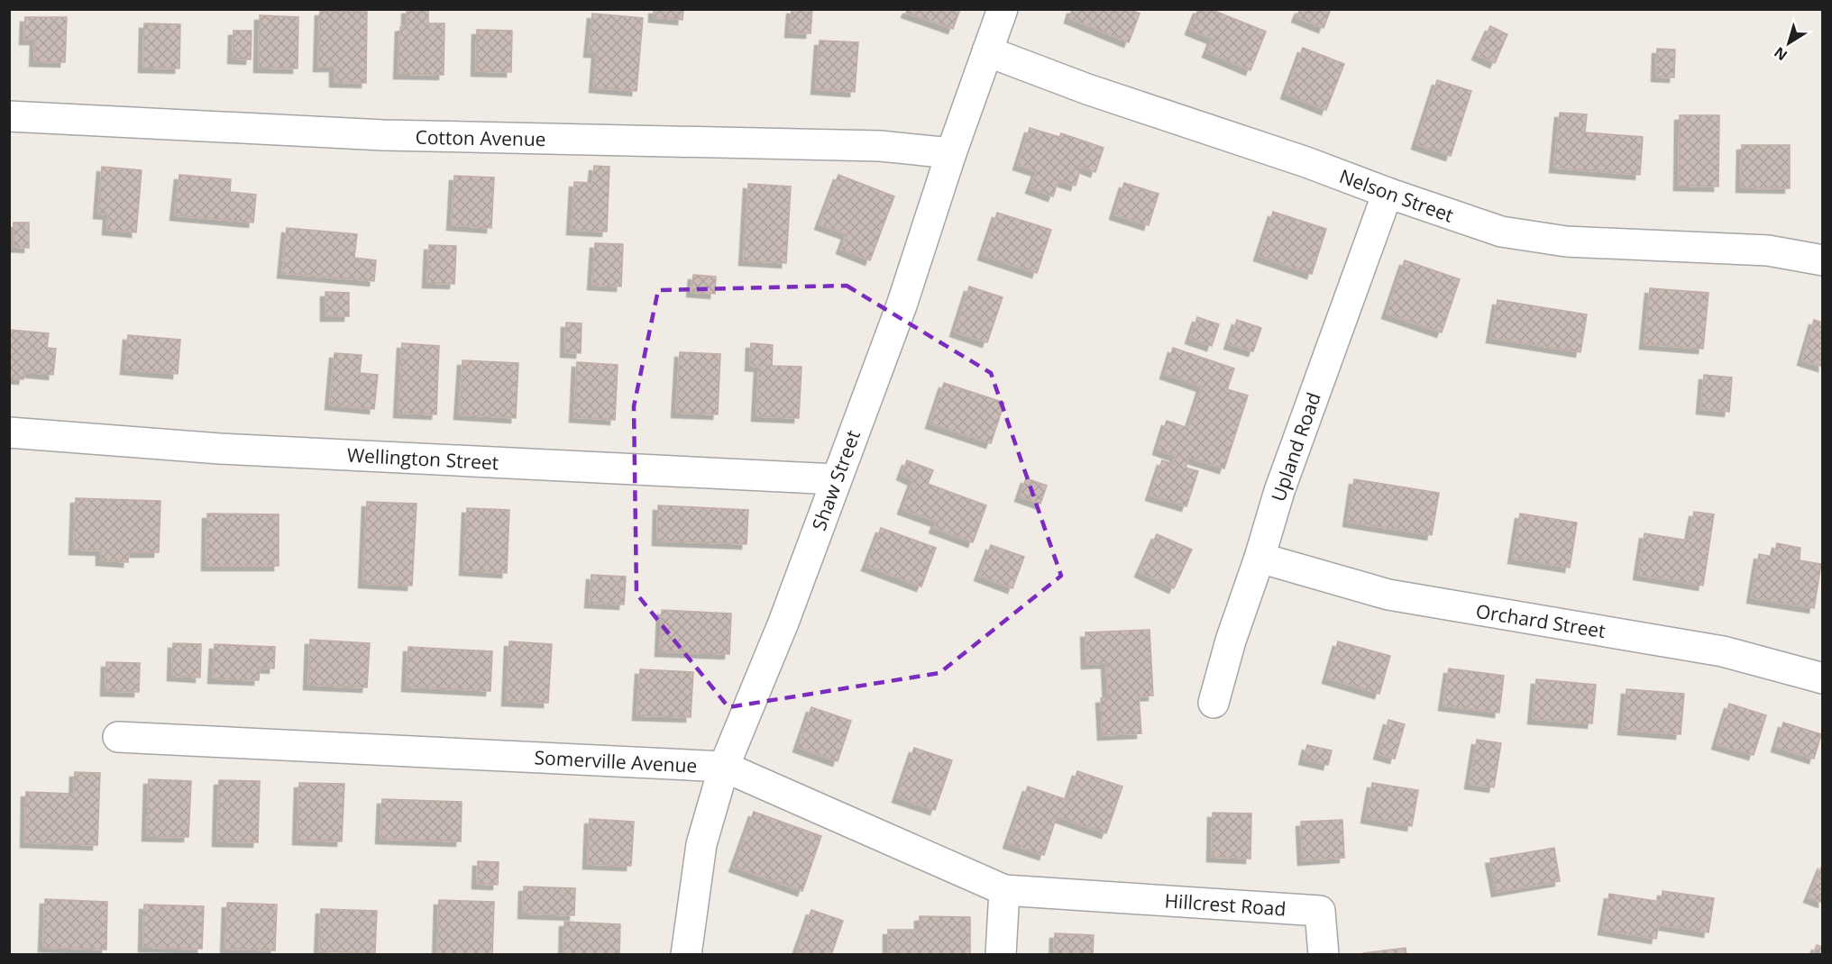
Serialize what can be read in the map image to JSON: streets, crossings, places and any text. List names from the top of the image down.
{
  "streets": {
    "street": [
      "Cotton Avenue",
      "Nelson Street",
      "Upland Road",
      "Wellington Street",
      "Shaw Street",
      "Orchard Street",
      "Somerville Avenue",
      "Hillcrest Road"
    ]
  },
  "crossings": [
    ["Cotton Avenue", "Shaw Street"],
    ["Nelson Street", "Upland Road"],
    ["Nelson Street", "Shaw Street"],
    ["Upland Road", "Orchard Street"],
    ["Wellington Street", "Shaw Street"],
    ["Shaw Street", "Somerville Avenue"],
    ["Somerville Avenue", "Hillcrest Road"]
  ],
  "north": "bottom left"
}
